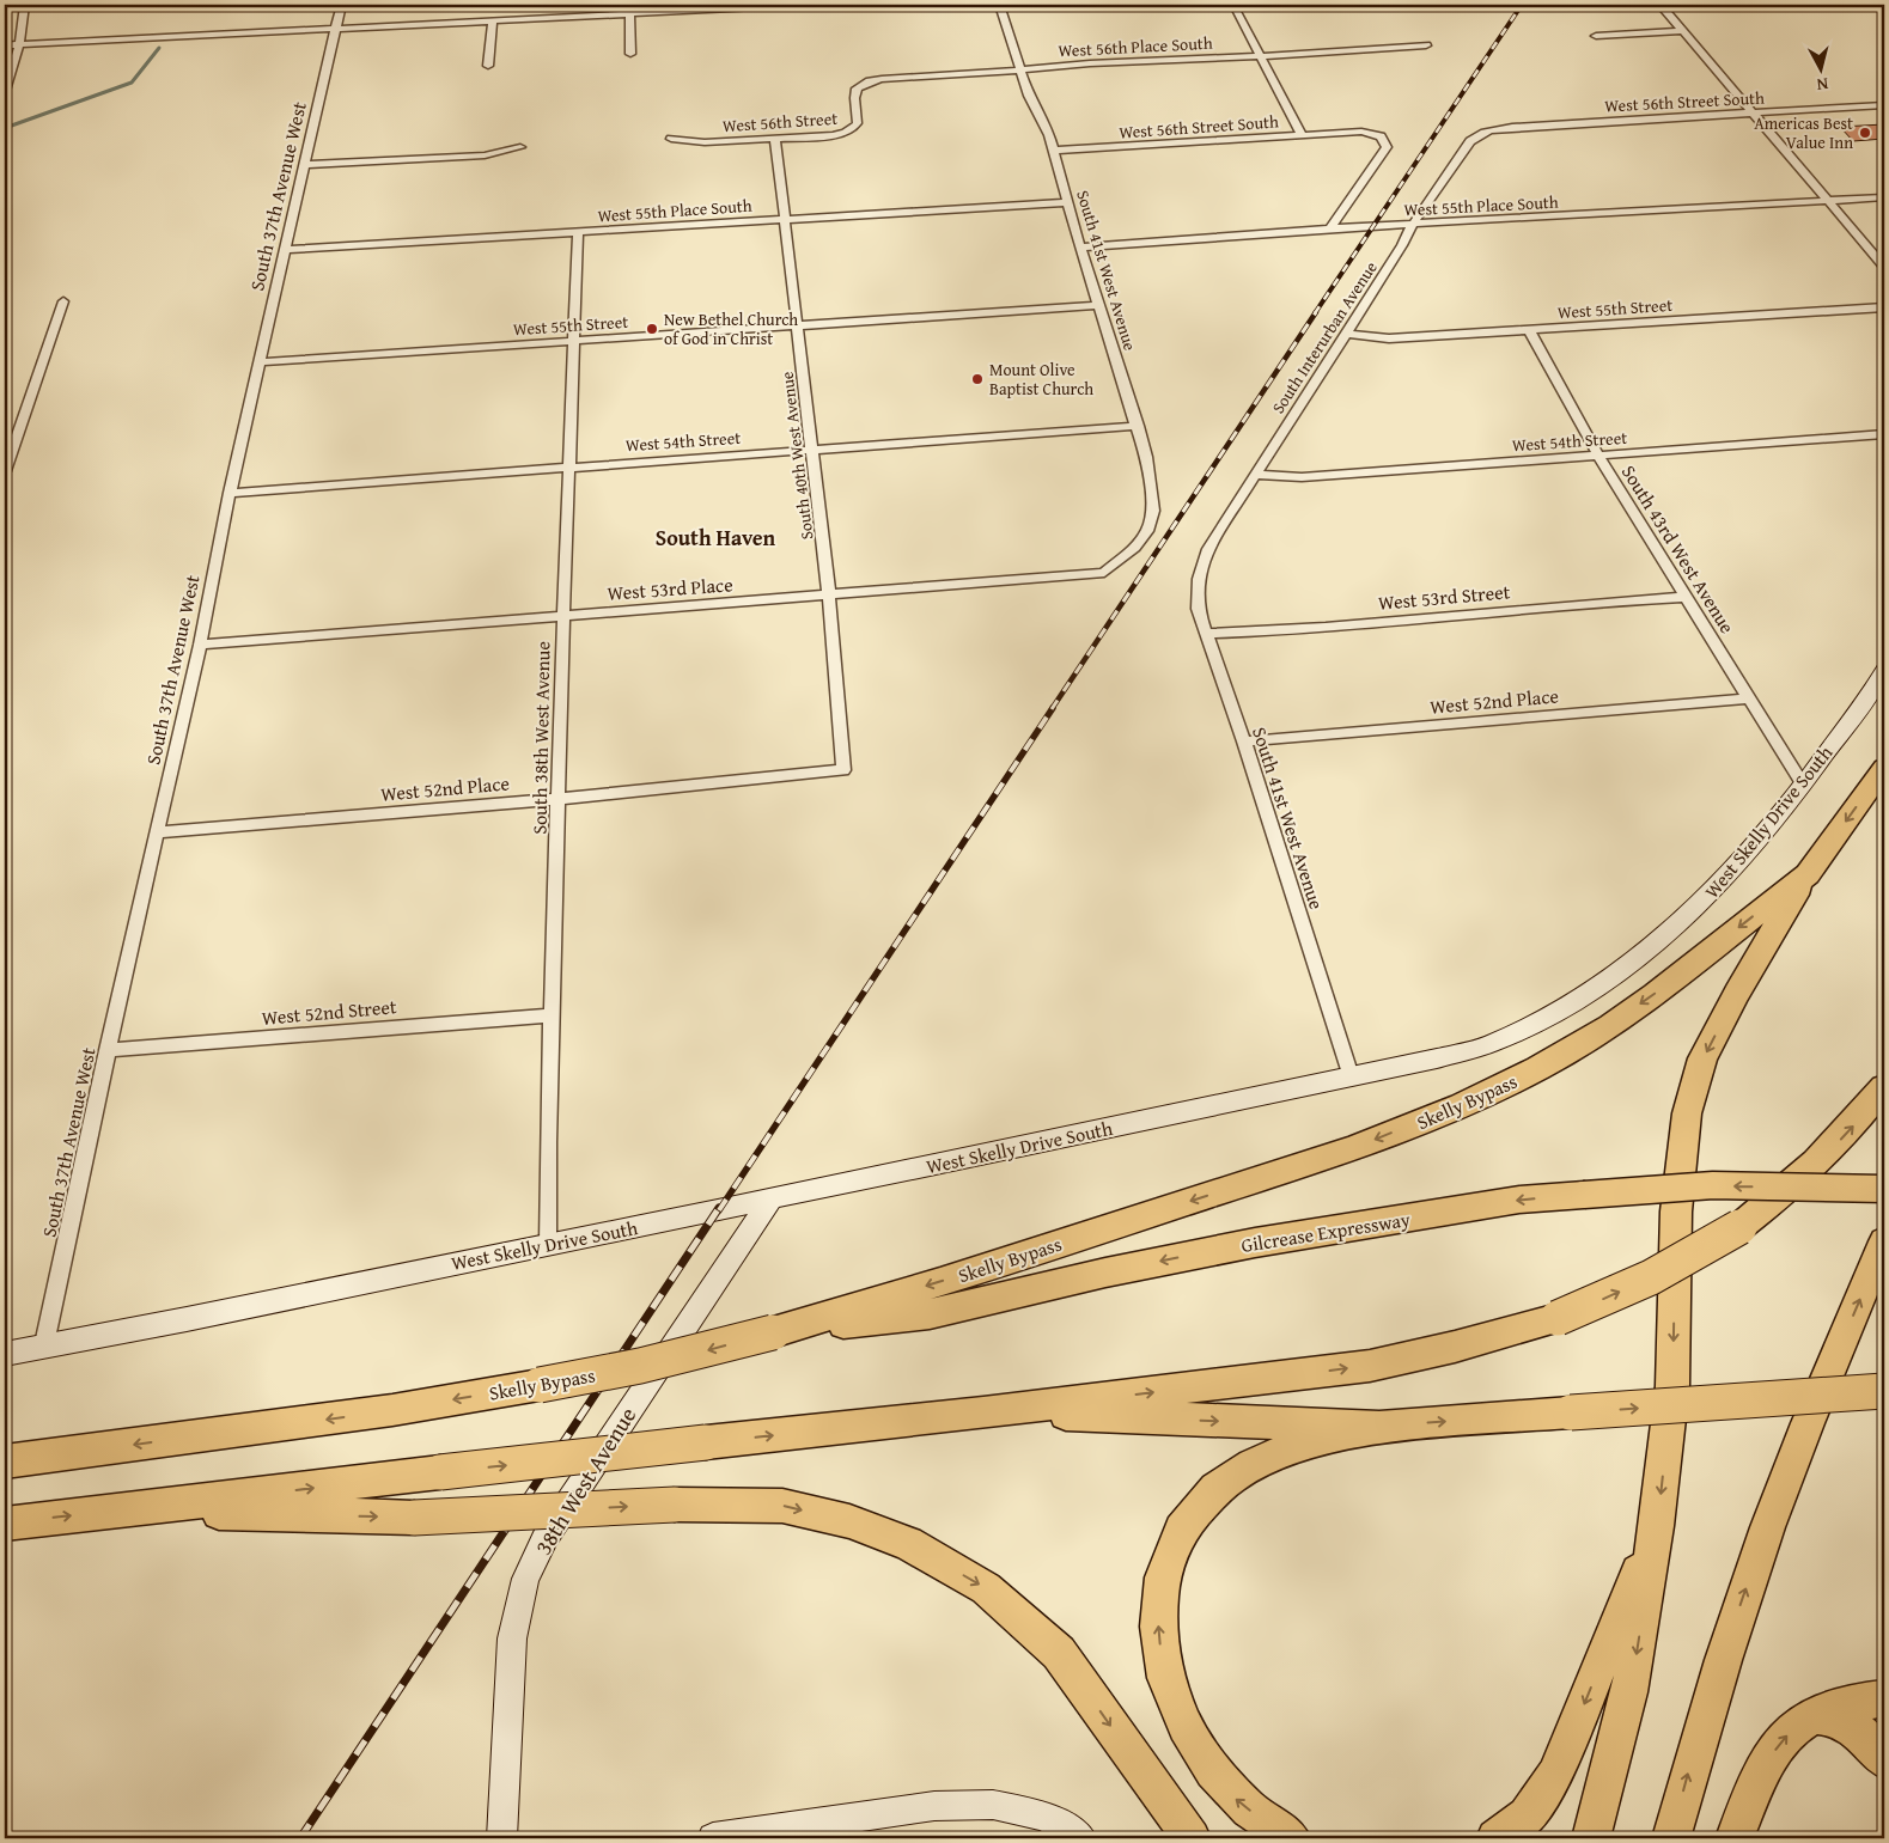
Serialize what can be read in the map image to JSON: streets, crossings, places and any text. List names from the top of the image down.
{
  "streets": {
    "highway": ["Skelly Bypass", "Gilcrease Expressway"],
    "street": [
      "West 56th Place South",
      "West 56th Street South",
      "West 56th Street",
      "South 37th Avenue West",
      "West 55th Place South",
      "South 41st West Avenue",
      "West 55th Street",
      "South Interurban Avenue",
      "West 54th Street",
      "South 40th West Avenue",
      "South 43rd West Avenue",
      "West 53rd Place",
      "West 53rd Street",
      "West 52nd Place",
      "South 38th West Avenue",
      "West Skelly Drive South",
      "West 52nd Street",
      "38th West Avenue"
    ]
  },
  "crossings": [
    ["West 56th Place South", "West 56th Street"],
    ["West 56th Place South", "South 41st West Avenue"],
    ["West 56th Street South", "West 55th Place South"],
    ["West 56th Street South", "South 41st West Avenue"],
    ["West 56th Street South", "South Interurban Avenue"],
    ["West 56th Street", "South 40th West Avenue"],
    ["South 37th Avenue West", "West 55th Place South"],
    ["South 37th Avenue West", "West 55th Street"],
    ["South 37th Avenue West", "West 54th Street"],
    ["South 37th Avenue West", "West 53rd Place"],
    ["South 37th Avenue West", "West 52nd Place"],
    ["South 37th Avenue West", "West Skelly Drive South"],
    ["South 37th Avenue West", "West 52nd Street"],
    ["West 55th Place South", "South 41st West Avenue"],
    ["West 55th Place South", "South Interurban Avenue"],
    ["West 55th Place South", "South 40th West Avenue"],
    ["West 55th Place South", "South 38th West Avenue"],
    ["South 41st West Avenue", "West 55th Street"],
    ["South 41st West Avenue", "South Interurban Avenue"],
    ["South 41st West Avenue", "West 54th Street"],
    ["South 41st West Avenue", "West 53rd Place"],
    ["South 41st West Avenue", "West 53rd Street"],
    ["South 41st West Avenue", "West 52nd Place"],
    ["South 41st West Avenue", "West Skelly Drive South"],
    ["West 55th Street", "South Interurban Avenue"],
    ["West 55th Street", "South 40th West Avenue"],
    ["West 55th Street", "South 43rd West Avenue"],
    ["West 55th Street", "South 38th West Avenue"],
    ["South Interurban Avenue", "West 54th Street"],
    ["West 54th Street", "South 40th West Avenue"],
    ["West 54th Street", "South 43rd West Avenue"],
    ["West 54th Street", "South 38th West Avenue"],
    ["South 40th West Avenue", "West 53rd Place"],
    ["South 40th West Avenue", "West 52nd Place"],
    ["South 43rd West Avenue", "West 53rd Street"],
    ["South 43rd West Avenue", "West 52nd Place"],
    ["South 43rd West Avenue", "West Skelly Drive South"],
    ["West 53rd Place", "South 38th West Avenue"],
    ["West 52nd Place", "South 38th West Avenue"],
    ["South 38th West Avenue", "West Skelly Drive South"],
    ["South 38th West Avenue", "West 52nd Street"],
    ["West Skelly Drive South", "38th West Avenue"],
    ["Skelly Bypass", "Gilcrease Expressway"]
  ],
  "districts": ["South Haven"],
  "places": ["Americas Best Value Inn", "New Bethel Church of God in Christ", "Mount Olive Baptist Church"],
  "north": "bottom"
}
